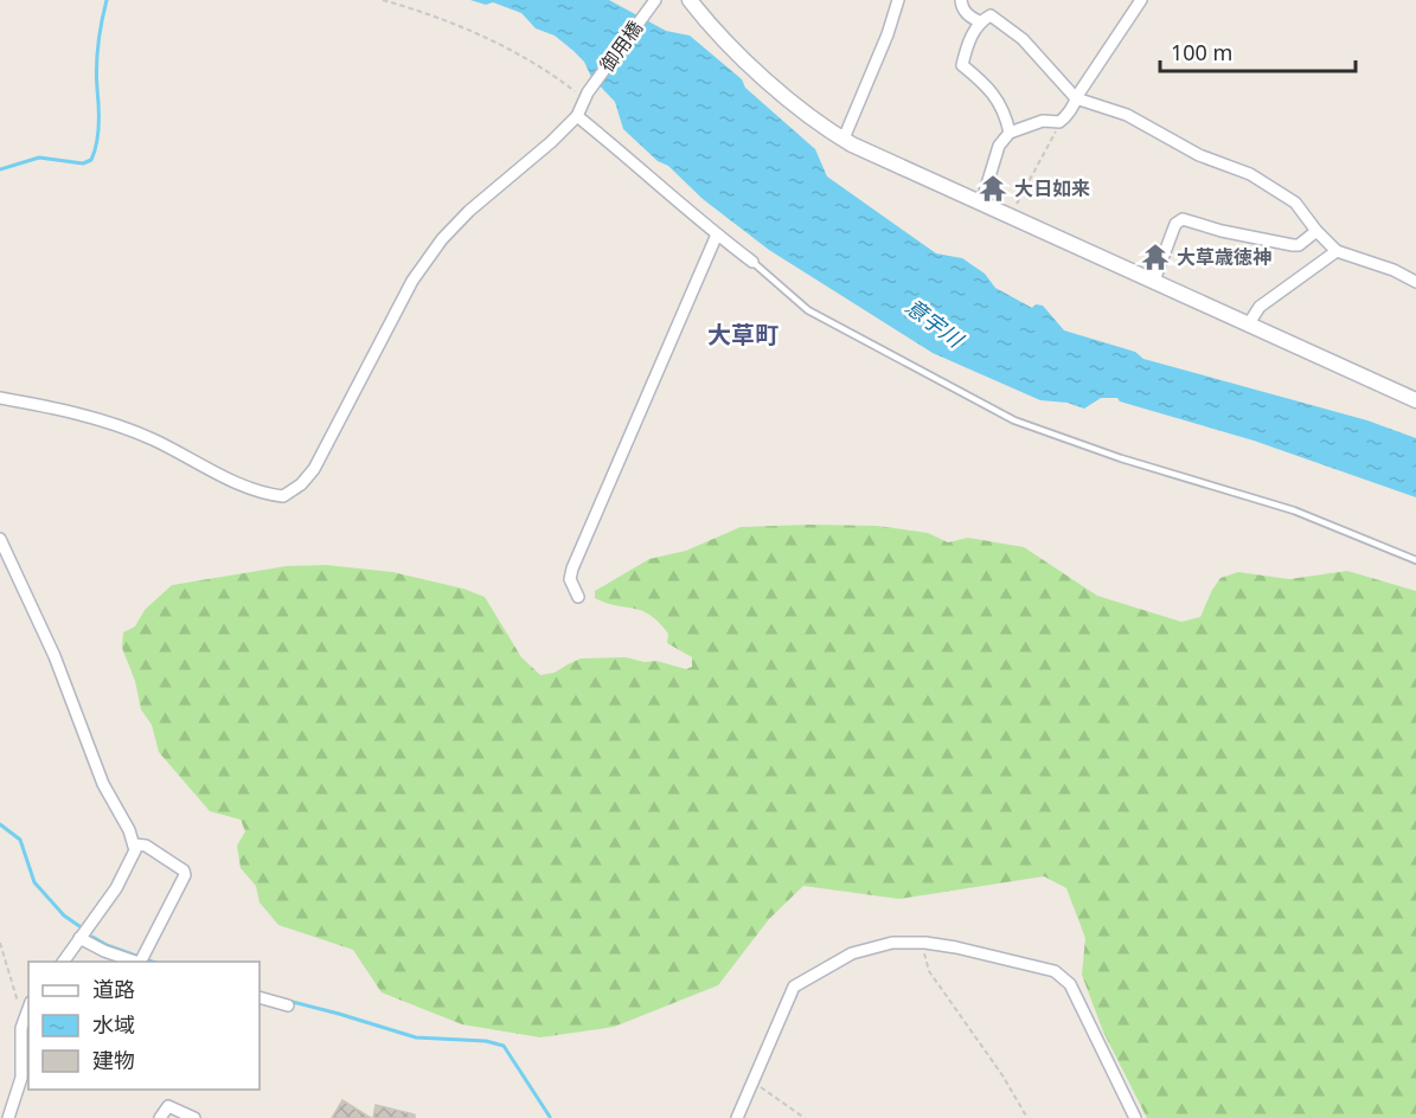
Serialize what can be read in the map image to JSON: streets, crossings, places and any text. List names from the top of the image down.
{
  "streets": {
    "street": ["御用橋"]
  },
  "districts": ["大草町"],
  "water": ["意宇川"],
  "places": {
    "temple": ["大日如来", "大草歳徳神"]
  },
  "legend": ["道路", "水域", "建物"],
  "scale_bar": "100 m"
}
